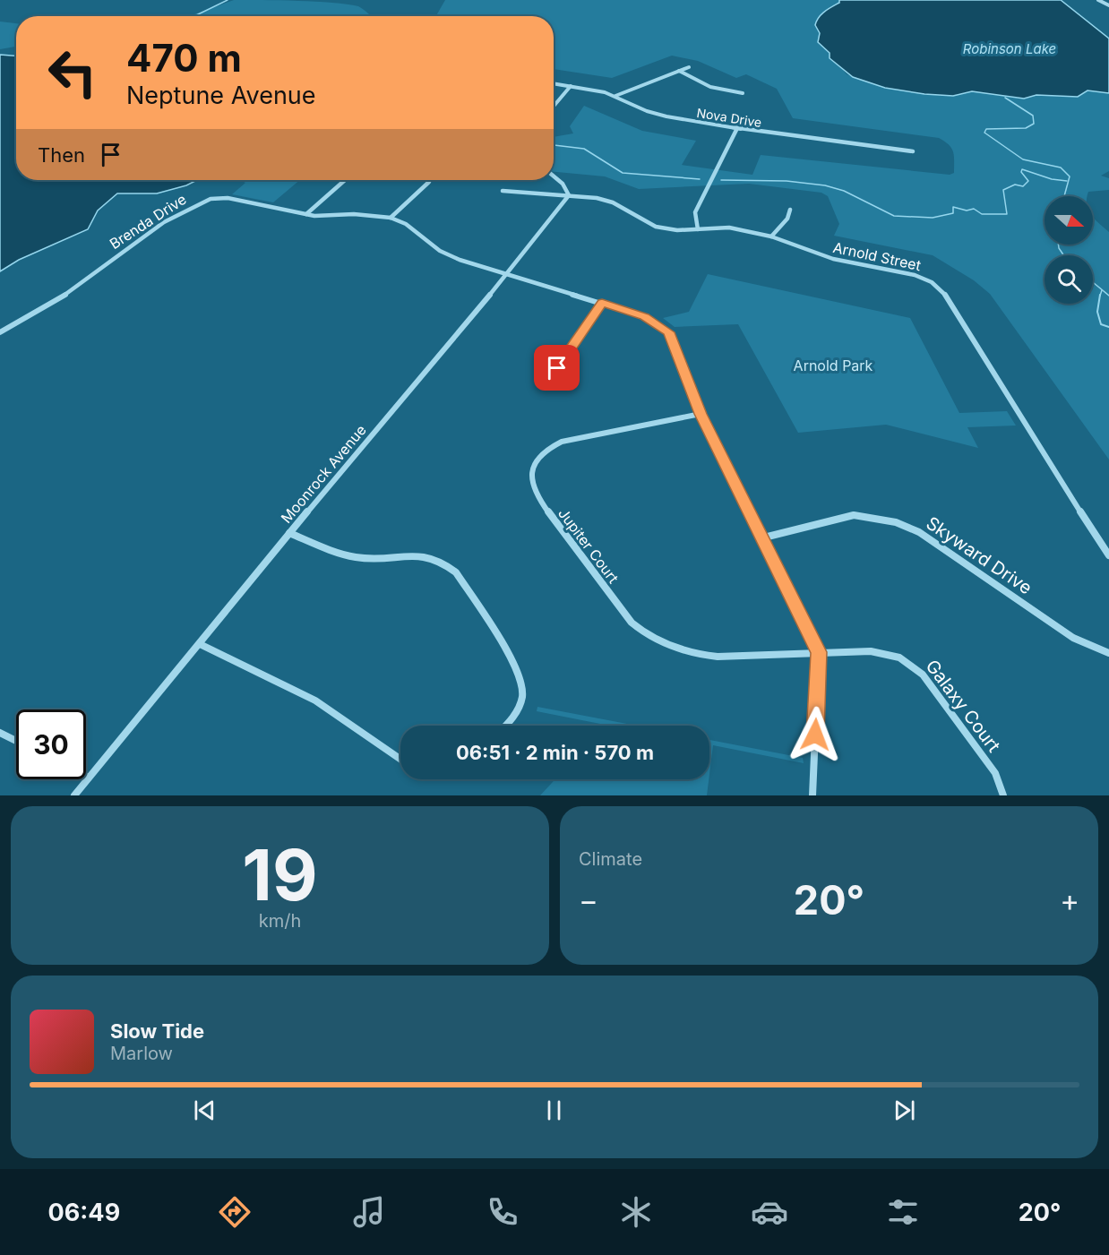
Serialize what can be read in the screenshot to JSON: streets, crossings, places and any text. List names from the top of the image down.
{
  "streets": {
    "street": [
      "Nova Drive",
      "Brenda Drive",
      "Arnold Street",
      "Moonrock Avenue",
      "Jupiter Court",
      "Skyward Drive",
      "Galaxy Court"
    ]
  },
  "crossings": [
    ["Brenda Drive", "Moonrock Avenue"],
    ["Brenda Drive", "Jupiter Court"],
    ["Brenda Drive", "Skyward Drive"],
    ["Brenda Drive", "Galaxy Court"],
    ["Arnold Street", "Moonrock Avenue"],
    ["Jupiter Court", "Galaxy Court"]
  ],
  "water": ["Robinson Lake"],
  "parks": ["Arnold Park"],
  "north": "right",
  "page": {
    "turn": ["470 m", "Neptune Avenue"],
    "then": "Then",
    "limit": "30",
    "trip": "06:51 · 2 min · 570 m",
    "tile": [
      ["19", "km/h"],
      "Climate"
    ],
    "heat": ["−", "20°", "+"],
    "song": ["Slow Tide", "Marlow"],
    "tabs": ["06:49", "20°"]
  }
}
